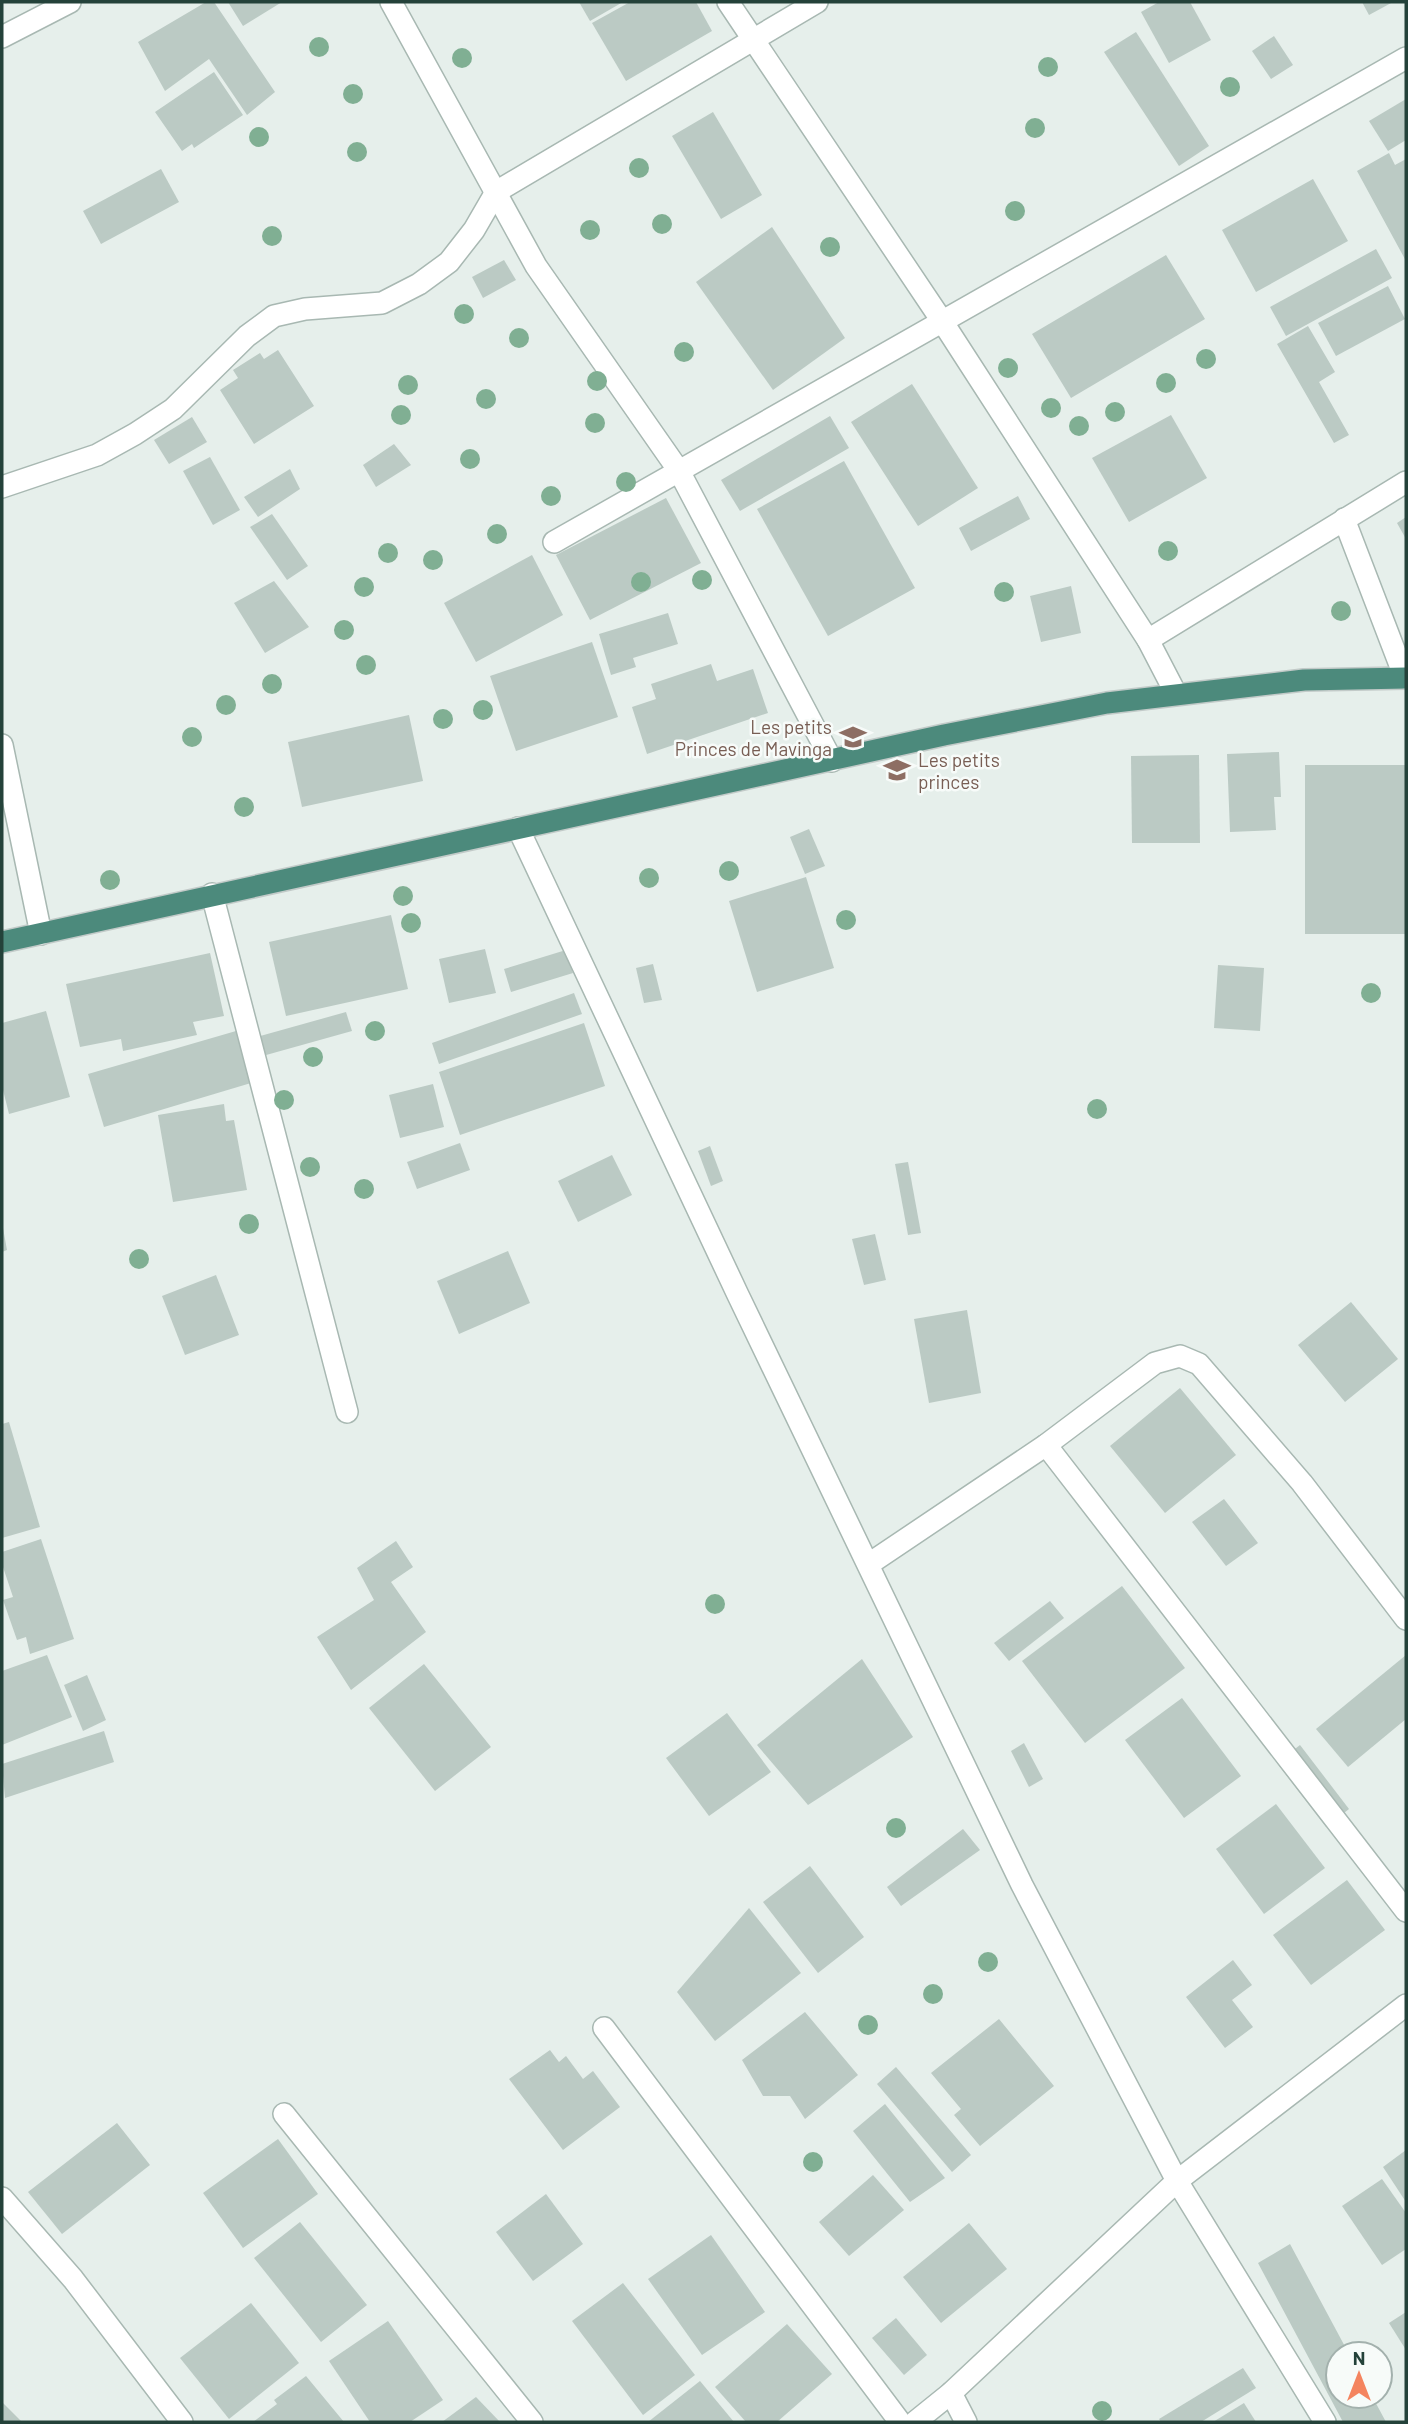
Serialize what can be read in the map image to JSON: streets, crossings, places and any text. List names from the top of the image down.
{
  "places": {
    "school or university": ["Les petits Princes de Mavinga", "Les petits princes"]
  },
  "north": "top"
}
